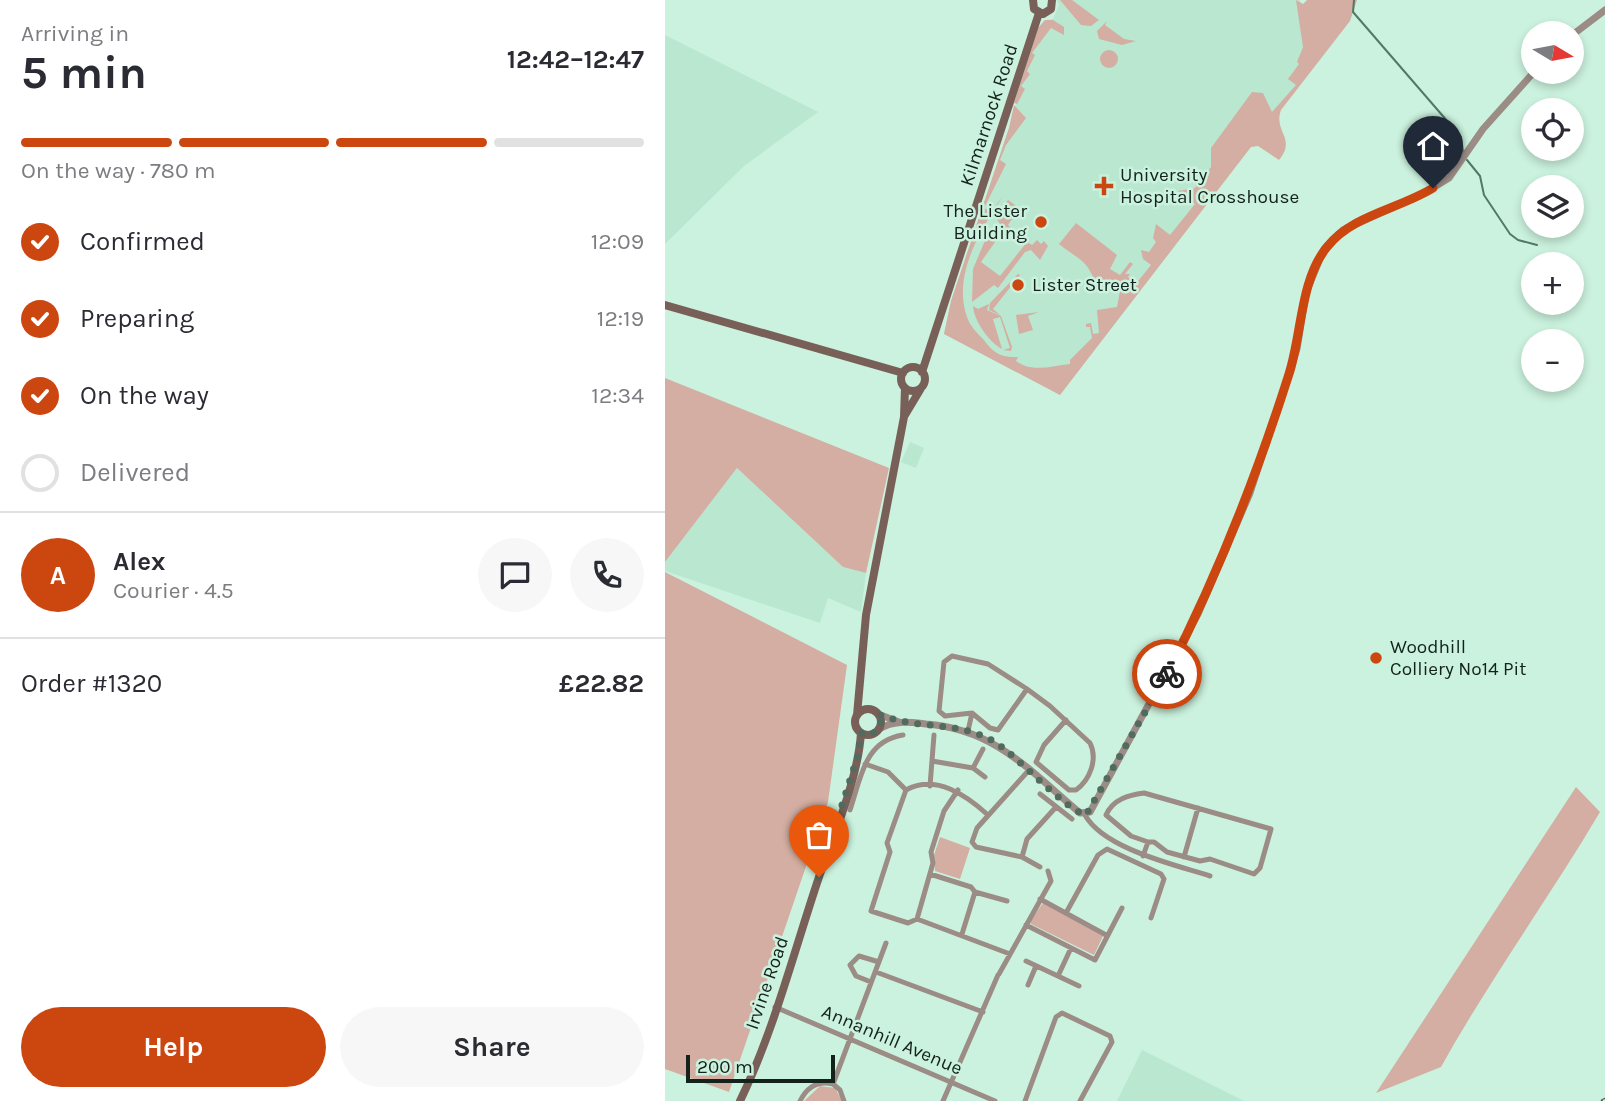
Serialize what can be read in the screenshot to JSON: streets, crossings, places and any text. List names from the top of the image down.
{
  "streets": {
    "main road": ["Kilmarnock Road", "Irvine Road"],
    "street": ["Annanhill Avenue"]
  },
  "crossings": [
    ["Irvine Road", "Annanhill Avenue"]
  ],
  "places": {
    "health": ["University Hospital Crosshouse"],
    "other": ["The Lister Building", "Lister Street", "Woodhill Colliery No14 Pit"]
  },
  "scale_bar": "200 m",
  "north": "right",
  "page": {
    "heading": ["5 min", "Arriving in", "12:42–12:47"],
    "panel": [
      "Alex",
      "Courier · 4.5",
      "Order #1320",
      "£22.82"
    ],
    "map_buttons": ["+", "−"],
    "bar": "On the way · 780 m",
    "list": [
      ["Confirmed", "12:09"],
      ["Preparing", "12:19"],
      ["On the way", "12:34"],
      "Delivered"
    ],
    "round": "A",
    "buttons": ["Help", "Share"],
    "scale": "200 m"
  }
}
